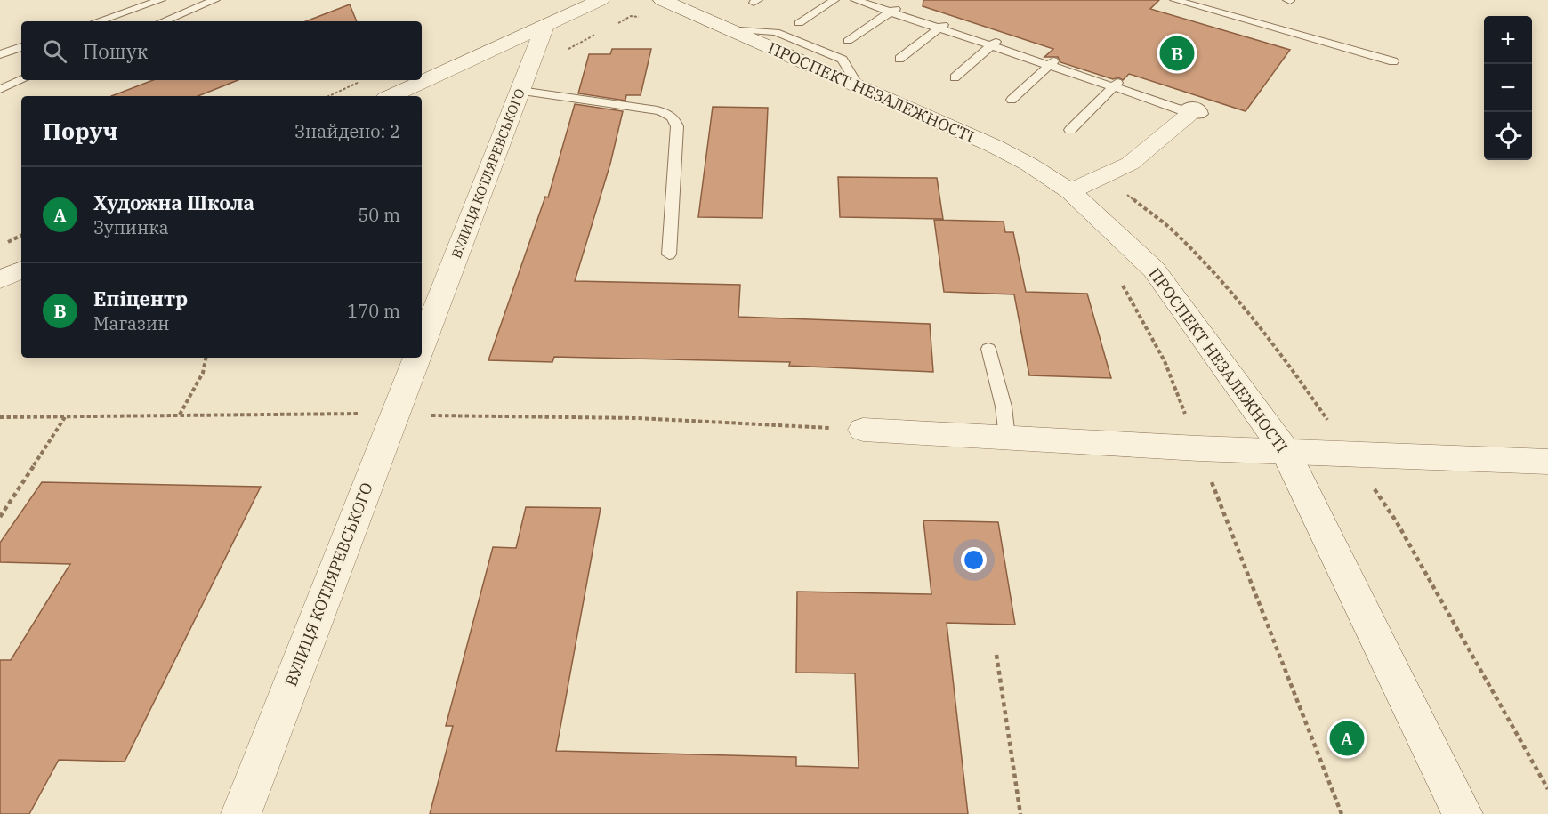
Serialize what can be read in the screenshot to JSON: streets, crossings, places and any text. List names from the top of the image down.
{
  "streets": {
    "street": ["ПРОСПЕКТ НЕЗАЛЕЖНОСТІ", "ВУЛИЦЯ КОТЛЯРЕВСЬКОГО"]
  },
  "page": {
    "map_buttons": ["+", "−"],
    "search": "Пошук",
    "pins": ["B", "A"],
    "heading": ["Поруч", "Знайдено: 2"],
    "list": [
      {
        "mark": "A",
        "name": "Художна Школа",
        "note": "Зупинка",
        "value": "50 m"
      },
      {
        "mark": "B",
        "name": "Епіцентр",
        "note": "Магазин",
        "value": "170 m"
      }
    ]
  }
}
